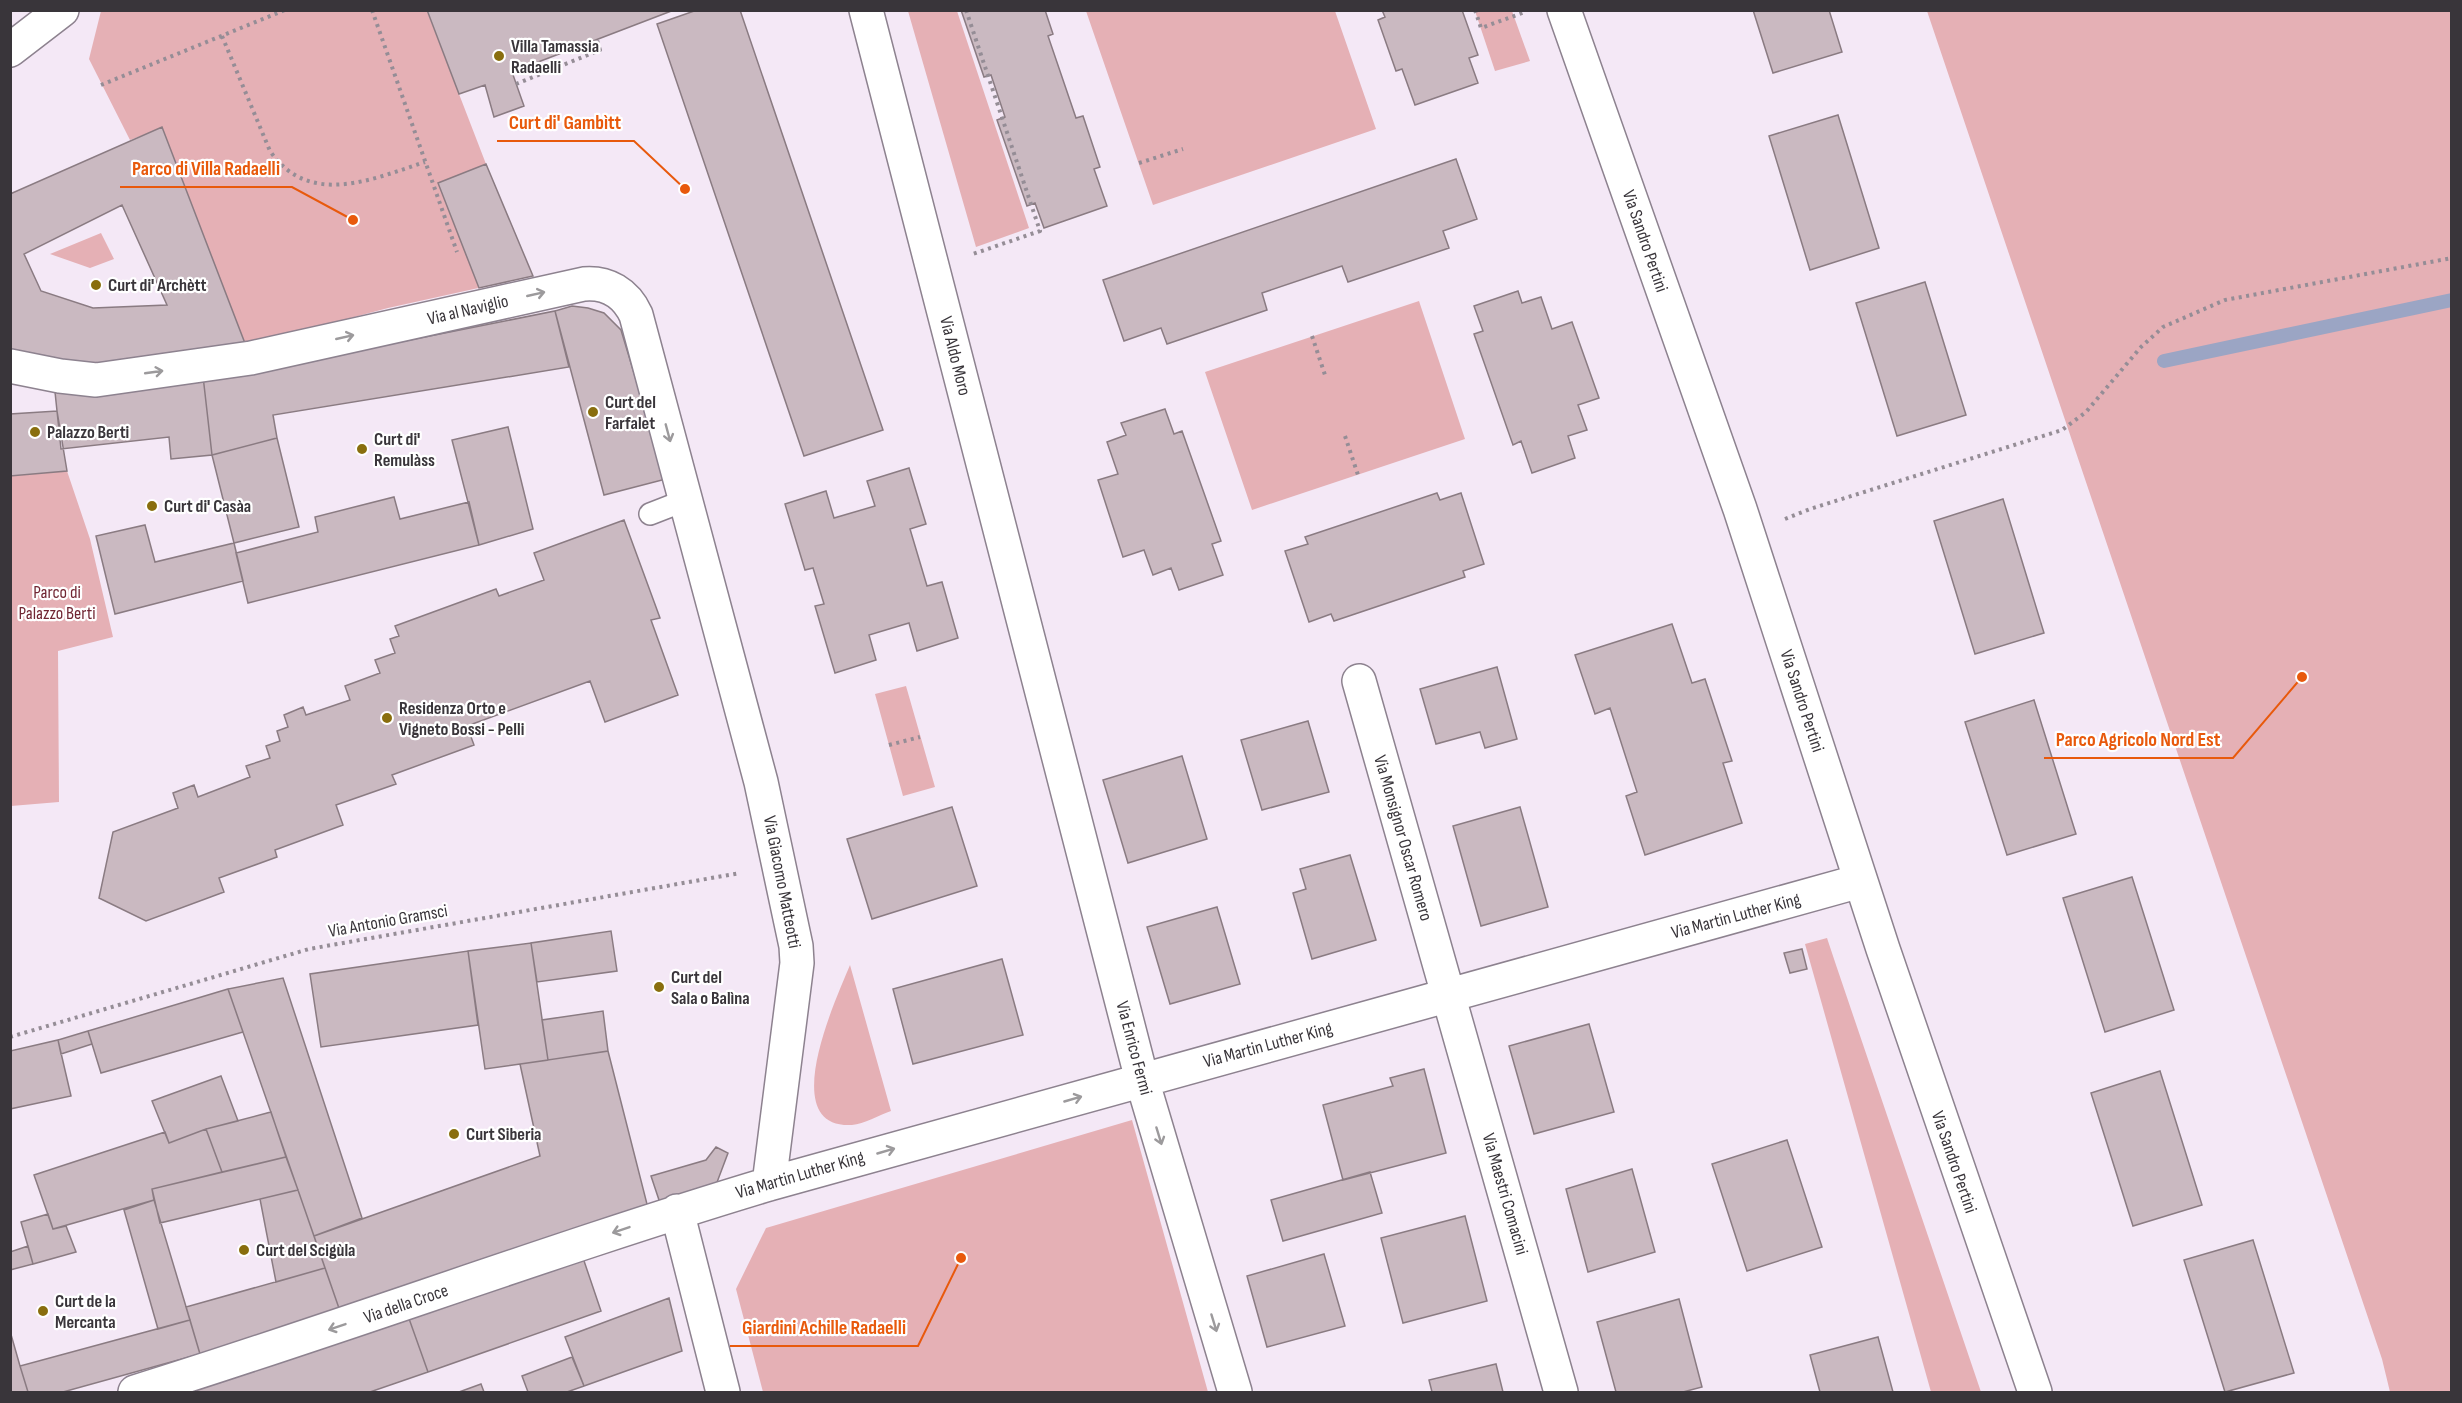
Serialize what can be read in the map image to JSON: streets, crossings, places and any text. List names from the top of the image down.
{
  "streets": {
    "street": [
      "Via Sandro Pertini",
      "Via al Naviglio",
      "Via Aldo Moro",
      "Via Monsignor Oscar Romero",
      "Via Giacomo Matteotti",
      "Via Martin Luther King",
      "Via Enrico Fermi",
      "Via Maestri Comacini",
      "Via della Croce"
    ],
    "path": ["Via Antonio Gramsci"]
  },
  "crossings": [
    ["Via Sandro Pertini", "Via Martin Luther King"],
    ["Via al Naviglio", "Via Giacomo Matteotti"],
    ["Via Aldo Moro", "Via Enrico Fermi"],
    ["Via Monsignor Oscar Romero", "Via Martin Luther King"],
    ["Via Monsignor Oscar Romero", "Via Maestri Comacini"],
    ["Via Giacomo Matteotti", "Via Martin Luther King"],
    ["Via Giacomo Matteotti", "Via Antonio Gramsci"],
    ["Via Martin Luther King", "Via Enrico Fermi"],
    ["Via Martin Luther King", "Via Maestri Comacini"],
    ["Via Martin Luther King", "Via della Croce"]
  ],
  "one_way": ["Via al Naviglio", "Via Enrico Fermi", "Via della Croce"],
  "parks": ["Parco di Palazzo Berti"],
  "places": [
    "Villa Tamassia Radaelli",
    "Curt di' Gambìtt",
    "Parco di Villa Radaelli",
    "Curt di' Archètt",
    "Curt del Farfalet",
    "Palazzo Berti",
    "Curt di' Remulàss",
    "Curt di' Casàa",
    "Parco Agricolo Nord Est",
    "Residenza Orto e Vigneto Bossi - Pelli",
    "Curt del Sala o Balìna",
    "Curt Siberia",
    "Curt del Scigùla",
    "Giardini Achille Radaelli",
    "Curt de la Mercanta"
  ]
}
